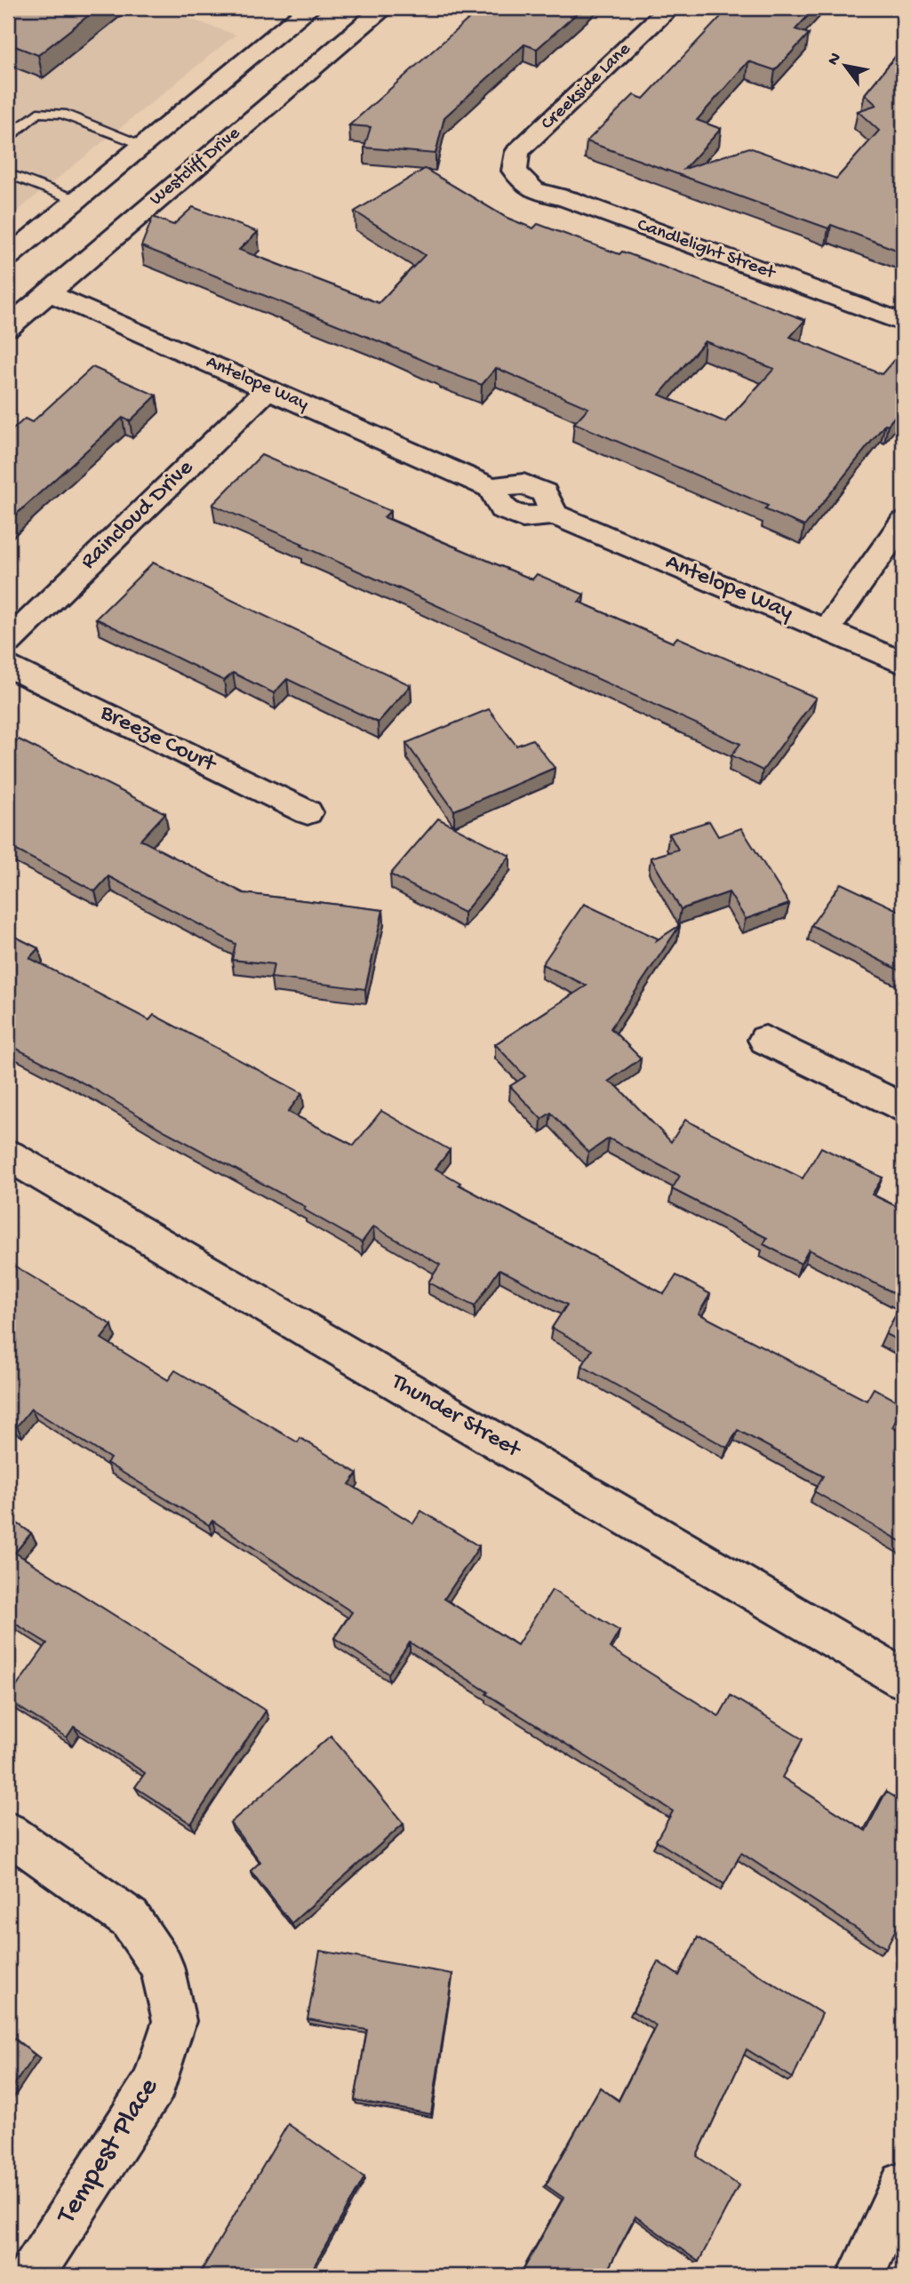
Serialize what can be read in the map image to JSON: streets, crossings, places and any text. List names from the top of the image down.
{
  "streets": {
    "street": [
      "Creekside Lane",
      "Westcliff Drive",
      "Candlelight Street",
      "Antelope Way",
      "Raincloud Drive",
      "Breeze Court",
      "Thunder Street",
      "Tempest Place"
    ]
  },
  "crossings": [
    ["Creekside Lane", "Candlelight Street"],
    ["Westcliff Drive", "Antelope Way"],
    ["Antelope Way", "Raincloud Drive"]
  ],
  "north": "top left"
}
